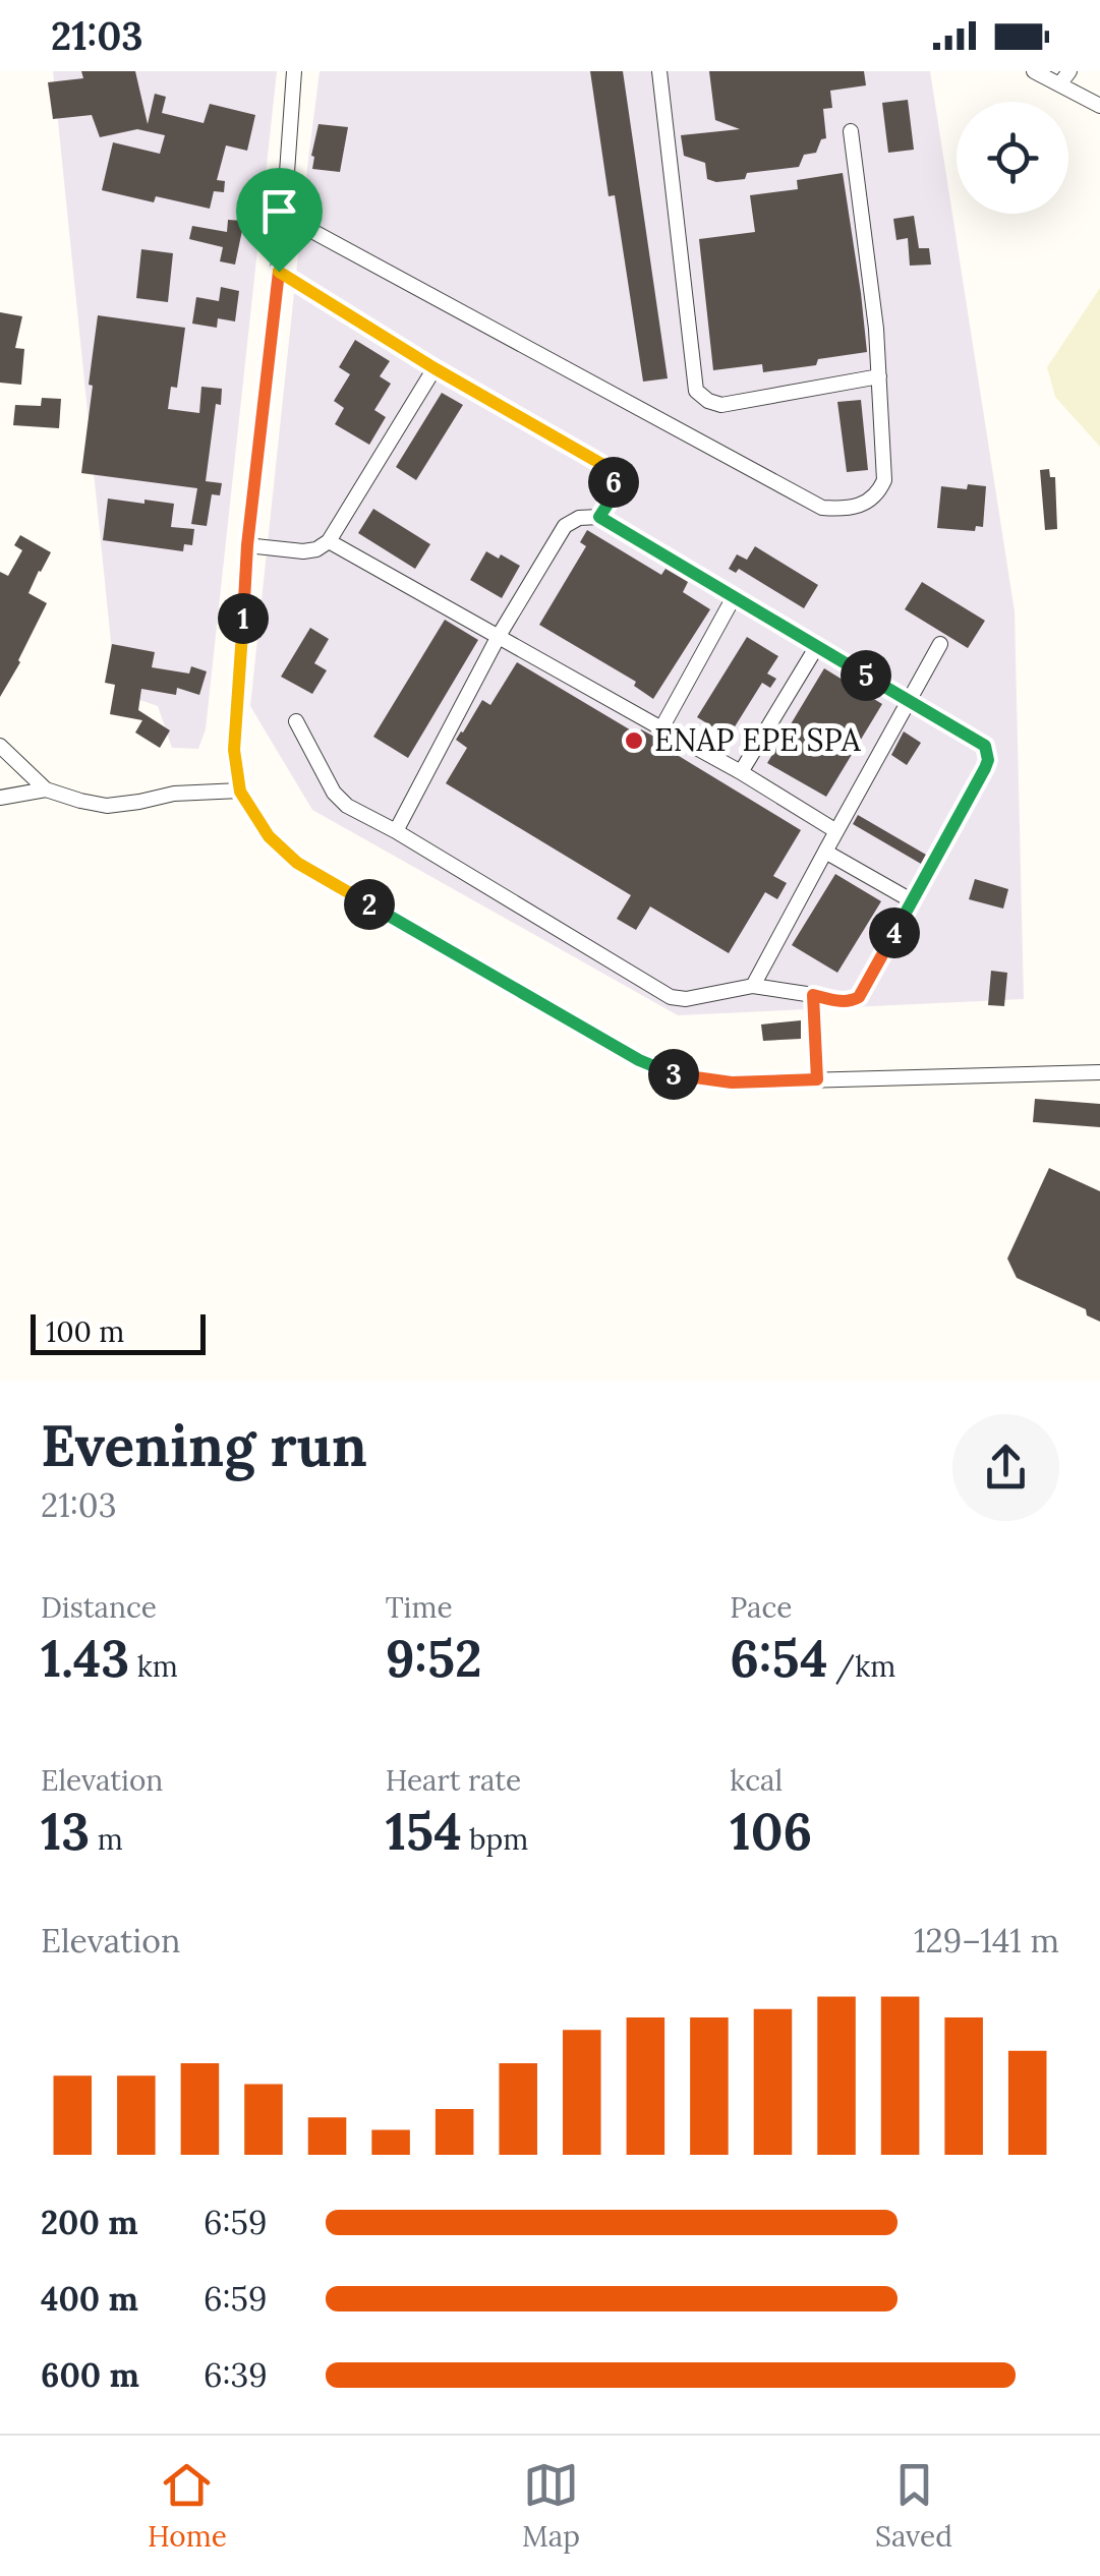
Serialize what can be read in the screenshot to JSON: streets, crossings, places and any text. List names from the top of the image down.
{
  "places": ["ENAP EPE SPA"],
  "scale_bar": "100 m",
  "page": {
    "status": "21:03",
    "pins": [
      "6",
      "1",
      "5",
      "2",
      "4",
      "3"
    ],
    "scale": "100 m",
    "heading": ["Evening run", "21:03"],
    "stats": [
      ["Distance", "1.43 km"],
      ["Time", "9:52"],
      ["Pace", "6:54 /km"],
      ["Elevation", "13 m"],
      ["Heart rate", "154 bpm"],
      ["kcal", "106"]
    ],
    "chart": ["Elevation", "129–141 m"],
    "list": [
      {
        "name": "200 m",
        "note": "6:59"
      },
      {
        "name": "400 m",
        "note": "6:59"
      },
      {
        "name": "600 m",
        "note": "6:39"
      }
    ],
    "tabs": ["Home", "Map", "Saved"]
  }
}
